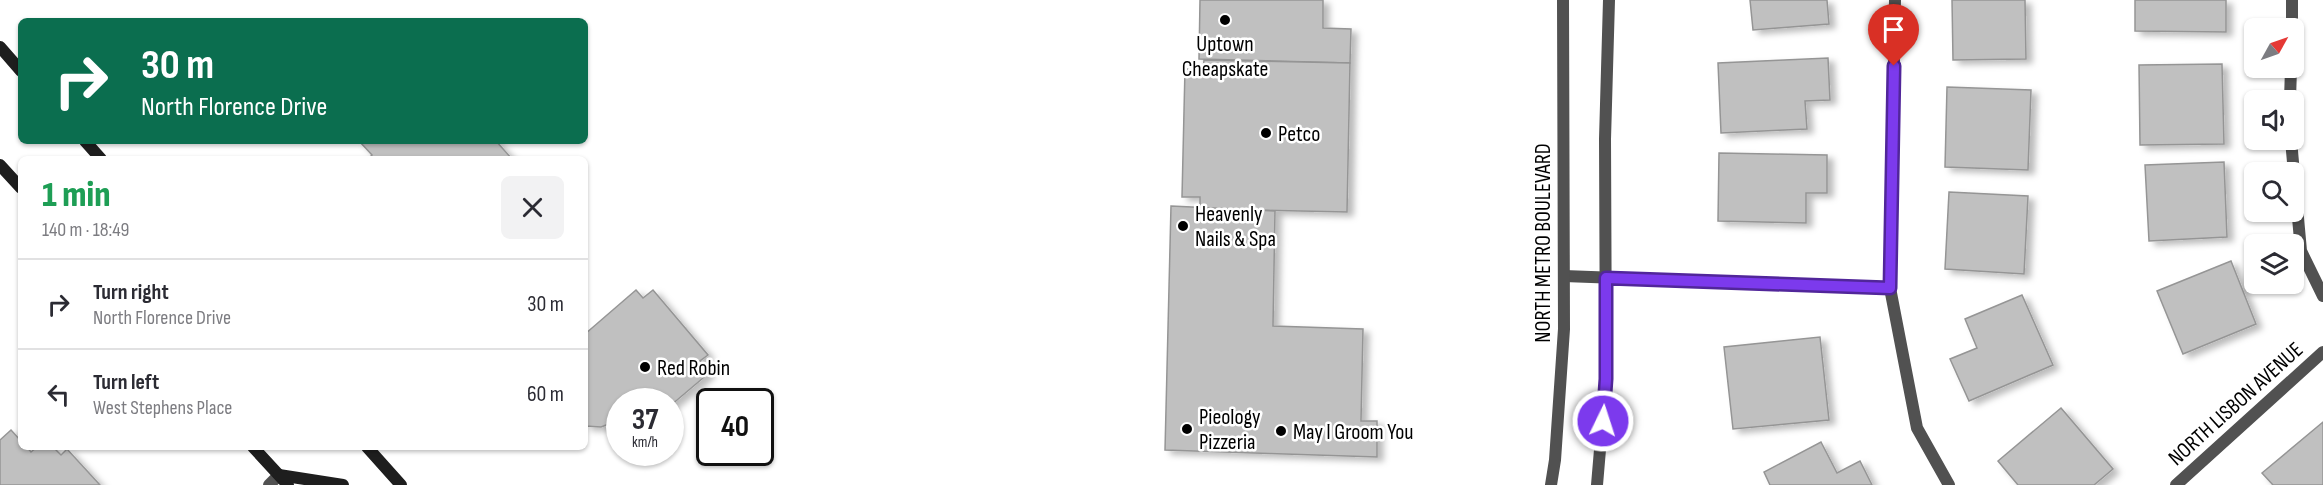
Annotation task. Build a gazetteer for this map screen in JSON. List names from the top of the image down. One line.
{"streets":{"street":["NORTH METRO BOULEVARD","NORTH LISBON AVENUE"]},"places":["Uptown Cheapskate","Petco","Heavenly Nails & Spa","Red Robin","Pieology Pizzeria","May I Groom You"],"north":"top right","page":{"turn":["30 m","North Florence Drive"],"heading":["1 min","140 m · 18:49"],"list":[{"name":"Turn right","note":"North Florence Drive","value":"30 m"},{"name":"Turn left","note":"West Stephens Place","value":"60 m"}],"speed":"37 km/h","limit":"40"}}
